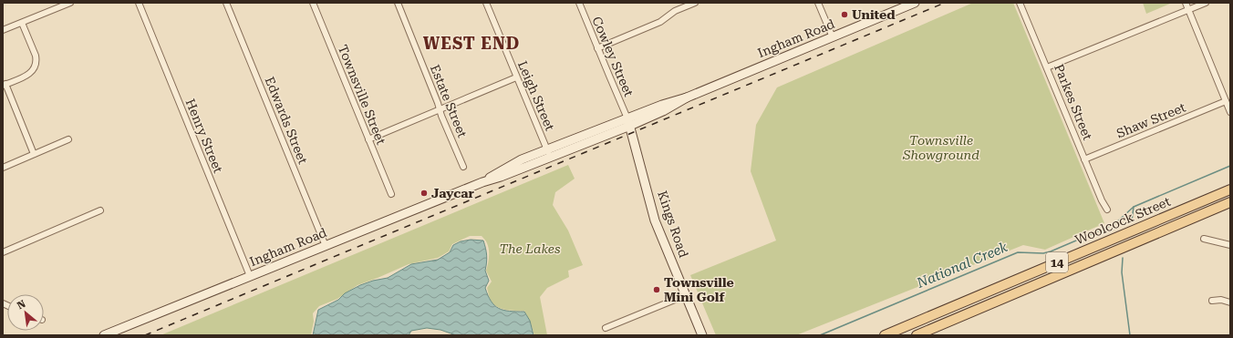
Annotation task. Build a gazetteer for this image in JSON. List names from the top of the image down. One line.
{"streets":{"main road":["Ingham Road","Woolcock Street","Kings Road","14"],"street":["Cowley Street","Townsville Street","Leigh Street","Estate Street","Parkes Street","Edwards Street","Shaw Street","Henry Street"]},"crossings":[["Ingham Road","Cowley Street"],["Ingham Road","Leigh Street"],["Ingham Road","Edwards Street"],["Ingham Road","Henry Street"],["Ingham Road","Kings Road"],["Cowley Street","Kings Road"],["Parkes Street","Shaw Street"]],"districts":["WEST END"],"water":["National Creek"],"parks":["Townsville Showground","The Lakes"],"places":["United","Jaycar","Townsville Mini Golf"],"north":"top left"}
